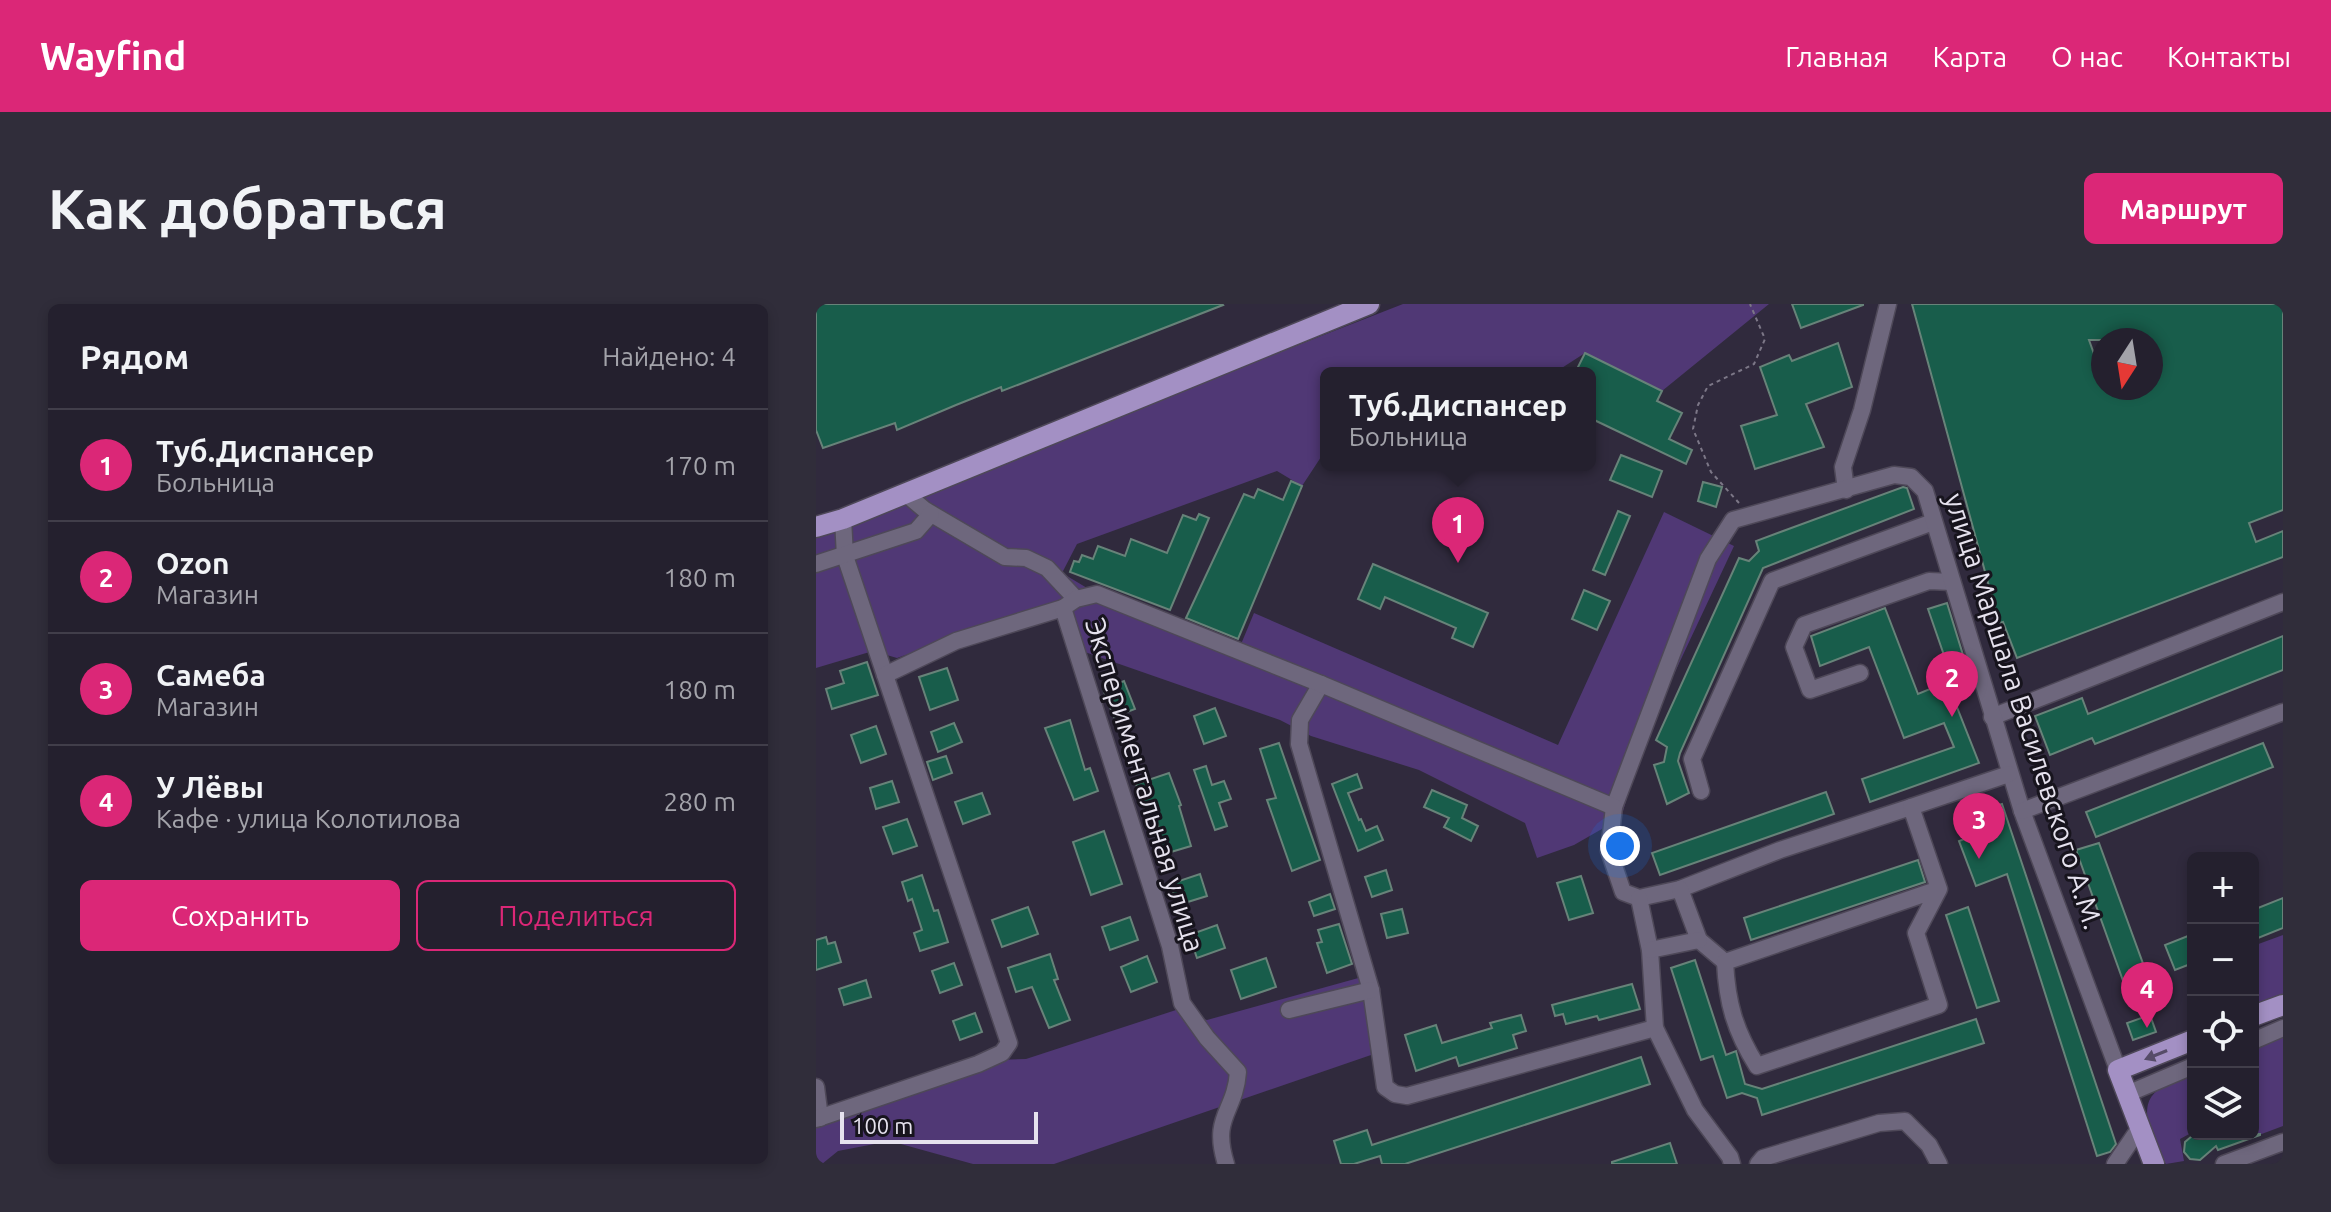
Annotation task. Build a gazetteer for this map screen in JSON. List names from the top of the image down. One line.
{"streets":{"main road":["улица Маршала Василевского А.М."],"street":["Экспериментальная улица"]},"scale_bar":"100 m","north":"bottom","page":{"header":"Wayfind","nav":["Главная","Карта","О нас","Контакты"],"buttons":["Маршрут",["Сохранить","Поделиться"]],"title":"Как добраться","heading":["Рядом","Найдено: 4"],"popup":["Туб.Диспансер","Больница"],"list":[{"mark":"1","name":"Туб.Диспансер","note":"Больница","value":"170 m"},{"mark":"2","name":"Ozon","note":"Магазин","value":"180 m"},{"mark":"3","name":"Самеба","note":"Магазин","value":"180 m"},{"mark":"4","name":"У Лёвы","note":"Кафе · улица Колотилова","value":"280 m"}],"pins":["1","2","3","4"],"map_buttons":["+","−"],"scale":"100 m"}}
